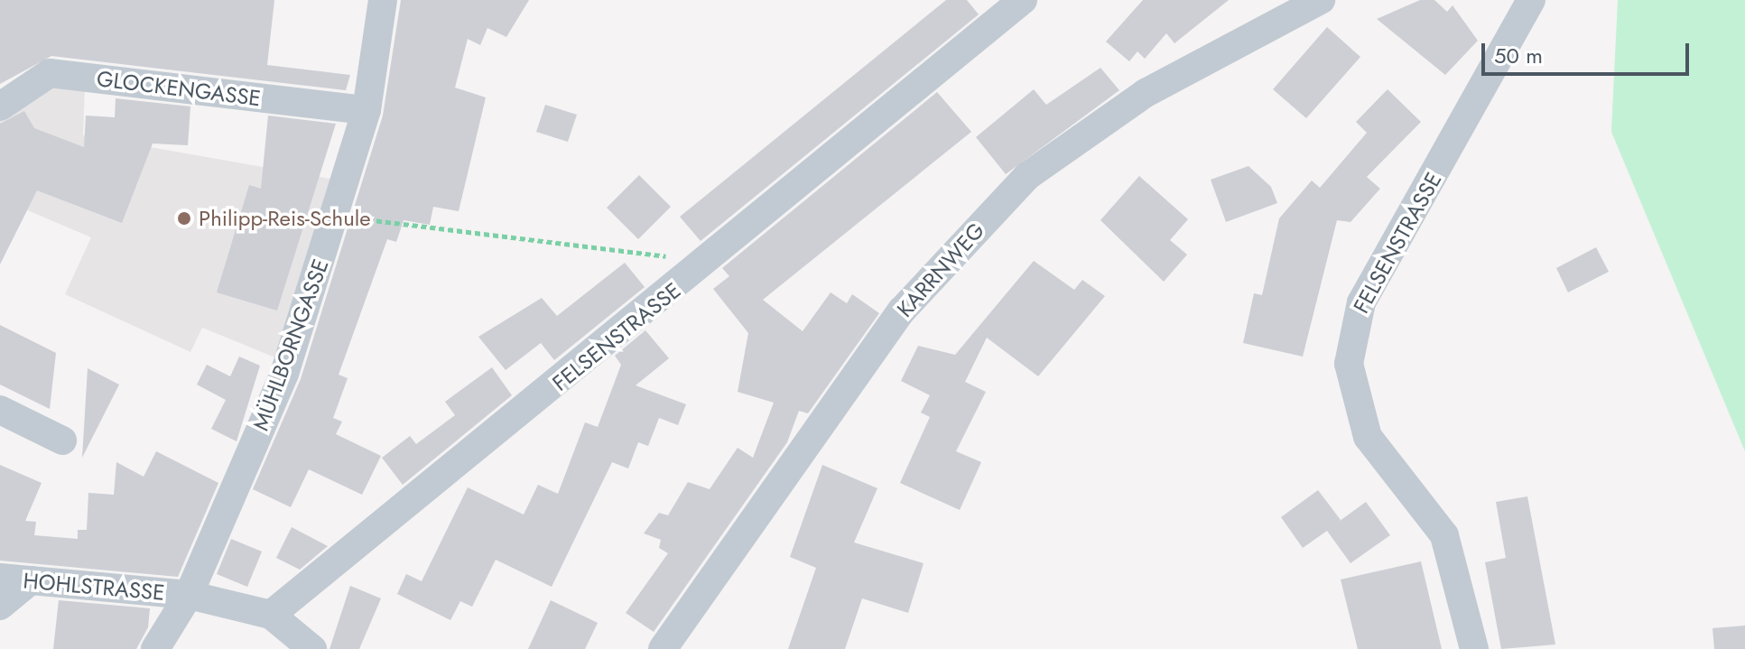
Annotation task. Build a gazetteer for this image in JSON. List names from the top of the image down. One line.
{"streets":{"street":["GLOCKENGASSE","FELSENSTRASSE","KARRNWEG","MÜHLBORNGASSE","HOHLSTRASSE"]},"crossings":[["GLOCKENGASSE","MÜHLBORNGASSE"],["MÜHLBORNGASSE","HOHLSTRASSE"]],"places":["Philipp-Reis-Schule"],"scale_bar":"50 m"}
